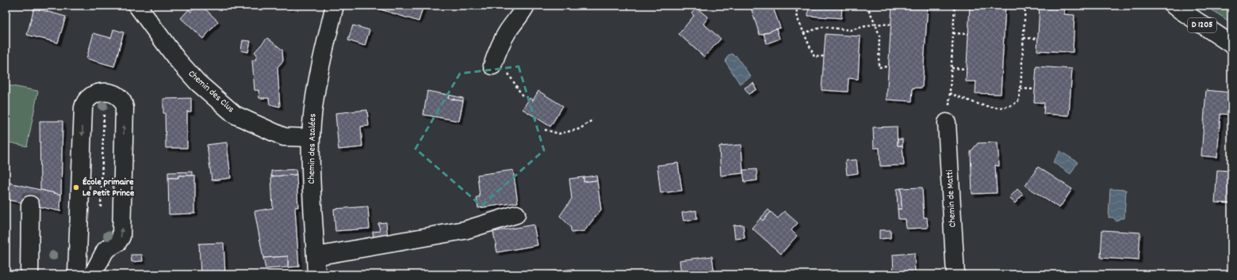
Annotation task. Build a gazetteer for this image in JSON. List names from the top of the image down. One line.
{"streets":{"street":["D 1205","Chemin des Clus","Chemin des Azalées","Chemin de Matti"]},"crossings":[["Chemin des Clus","Chemin des Azalées"]],"places":["École primaire Le Petit Prince"]}
